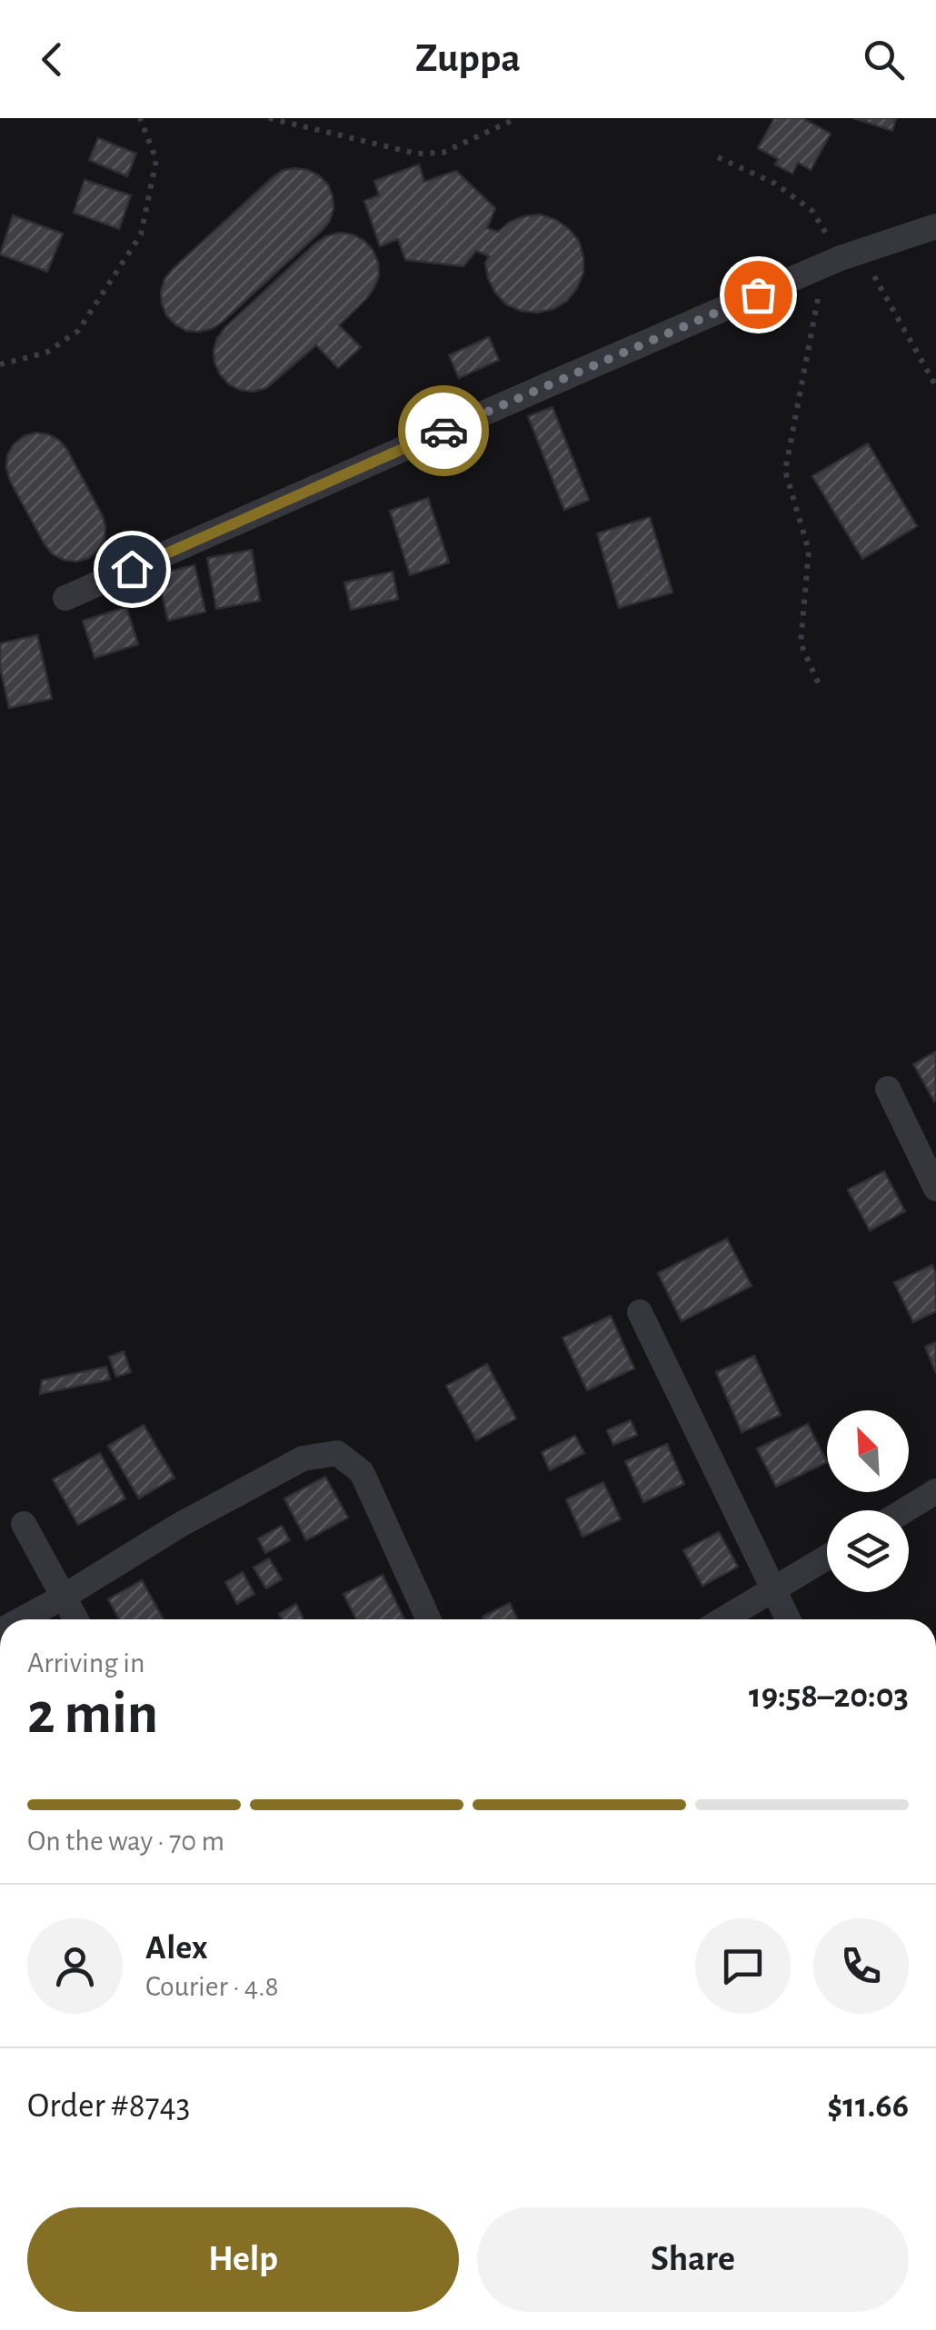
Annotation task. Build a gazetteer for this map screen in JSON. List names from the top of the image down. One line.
{"north":"top left","page":{"header":"Zuppa","heading":["2 min","Arriving in","19:58–20:03"],"panel":["Alex","Courier · 4.8","Order #8743","$11.66"],"bar":"On the way · 70 m","buttons":["Help","Share"]}}
